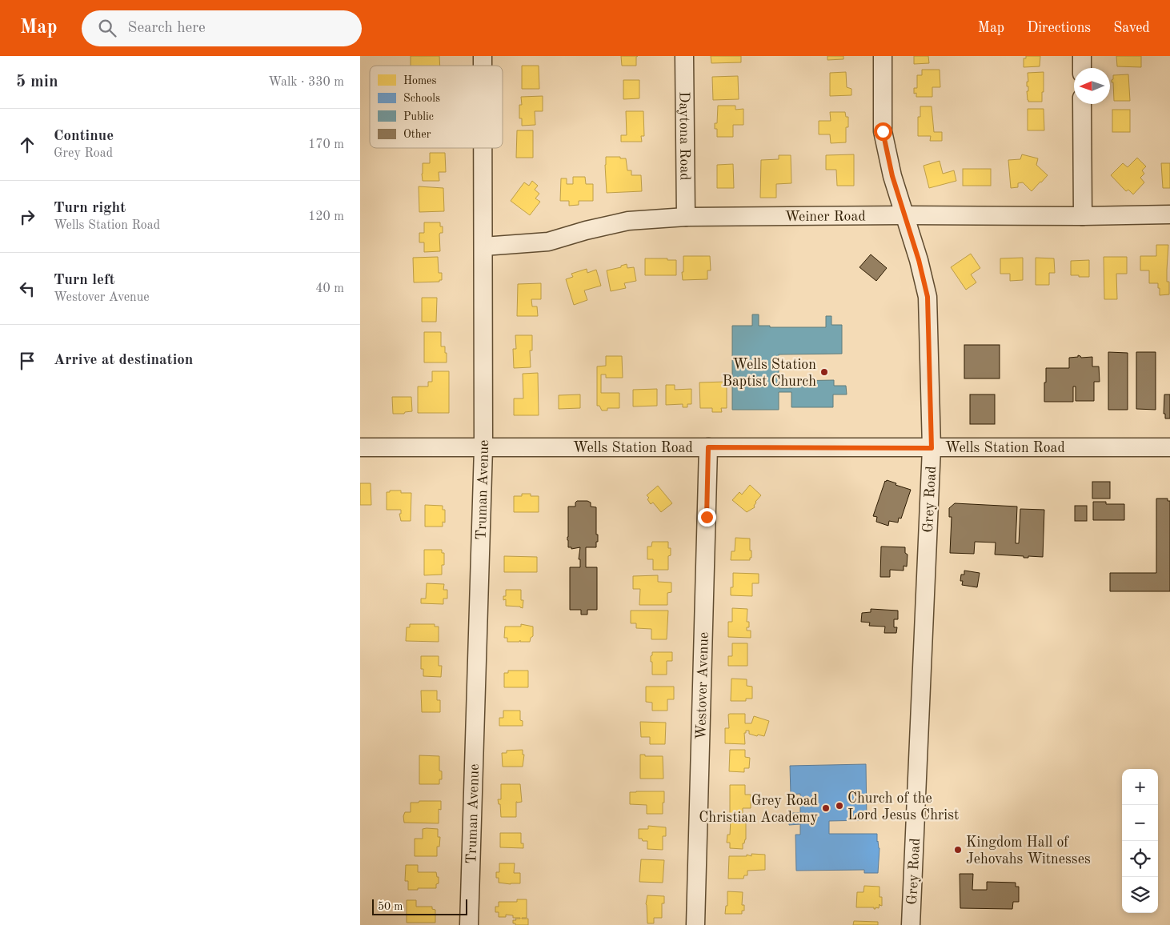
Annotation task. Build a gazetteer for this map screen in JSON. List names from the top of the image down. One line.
{"streets":{"street":["Daytona Road","Weiner Road","Wells Station Road","Truman Avenue","Grey Road","Westover Avenue"]},"crossings":[["Daytona Road","Weiner Road"],["Weiner Road","Truman Avenue"],["Weiner Road","Grey Road"],["Wells Station Road","Truman Avenue"],["Wells Station Road","Grey Road"],["Wells Station Road","Westover Avenue"]],"places":["Wells Station Baptist Church","Church of the Lord Jesus Christ","Grey Road Christian Academy","Kingdom Hall of Jehovahs Witnesses"],"legend":["Homes","Schools","Public","Other"],"scale_bar":"50 m","north":"left","page":{"header":"Map","search":"Search here","nav":["Map","Directions","Saved"],"heading":["5 min","Walk · 330 m"],"list":[["Continue","Grey Road","170 m"],["Turn right","Wells Station Road","120 m"],["Turn left","Westover Avenue","40 m"],"Arrive at destination"],"map_buttons":["+","−"],"scale":"50 m"}}
